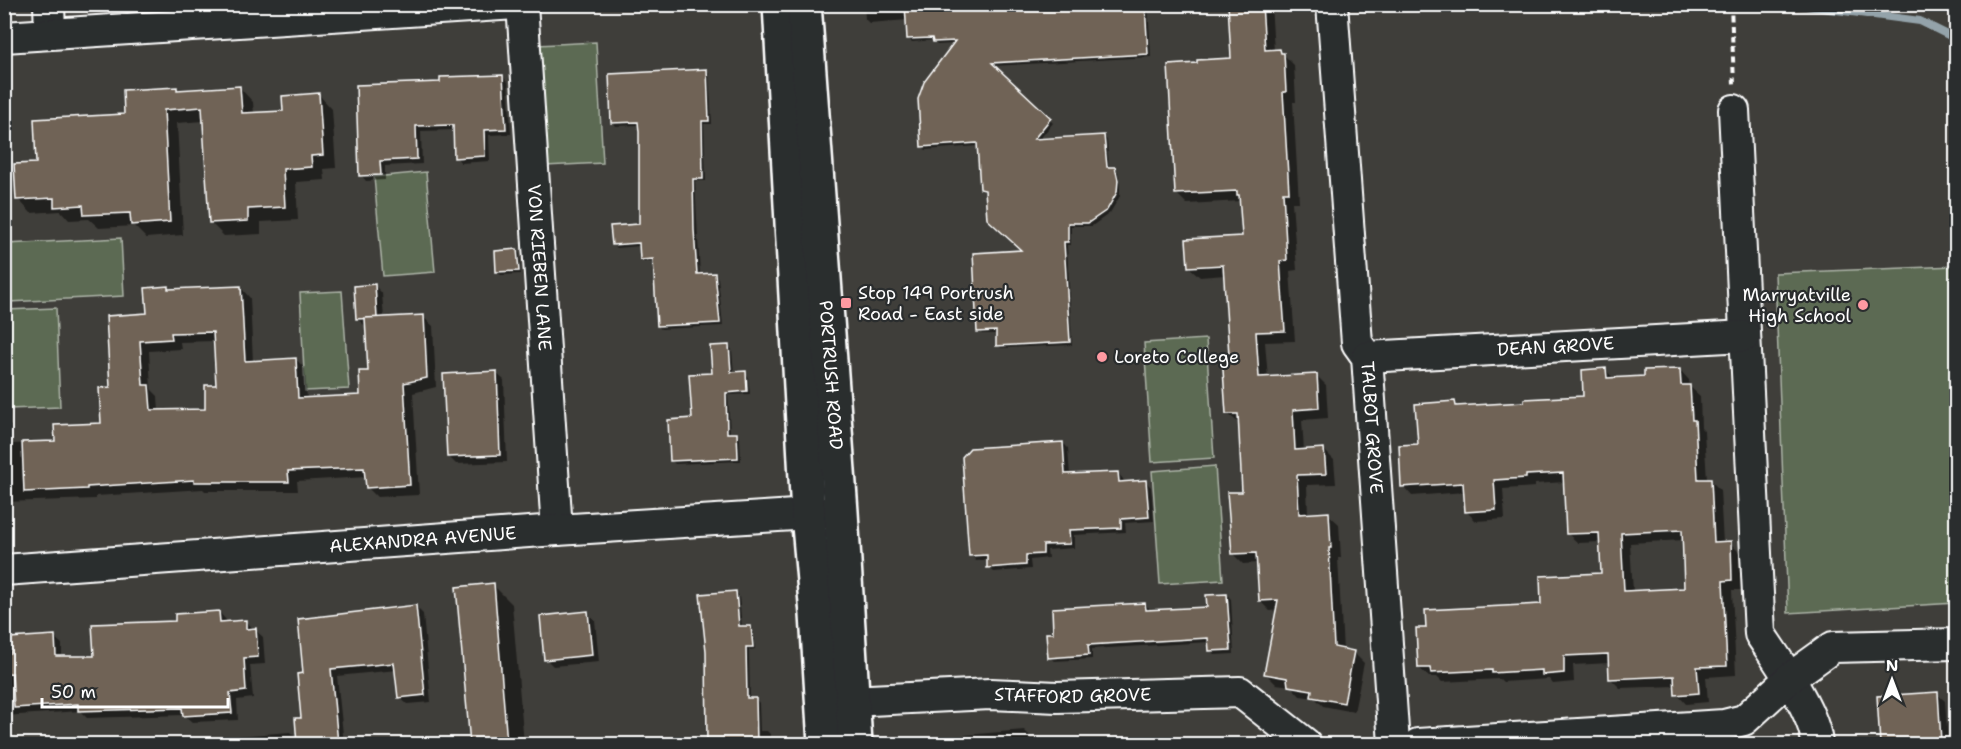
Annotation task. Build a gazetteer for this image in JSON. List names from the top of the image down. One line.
{"streets":{"highway":["PORTRUSH ROAD"],"street":["VON RIEBEN LANE","DEAN GROVE","TALBOT GROVE","ALEXANDRA AVENUE","STAFFORD GROVE"]},"crossings":[["VON RIEBEN LANE","ALEXANDRA AVENUE"],["DEAN GROVE","TALBOT GROVE"],["PORTRUSH ROAD","ALEXANDRA AVENUE"],["PORTRUSH ROAD","STAFFORD GROVE"]],"places":{"transit":["Stop 149 Portrush Road - East side"],"other":["Marryatville High School","Loreto College"]},"scale_bar":"50 m","north":"top"}
